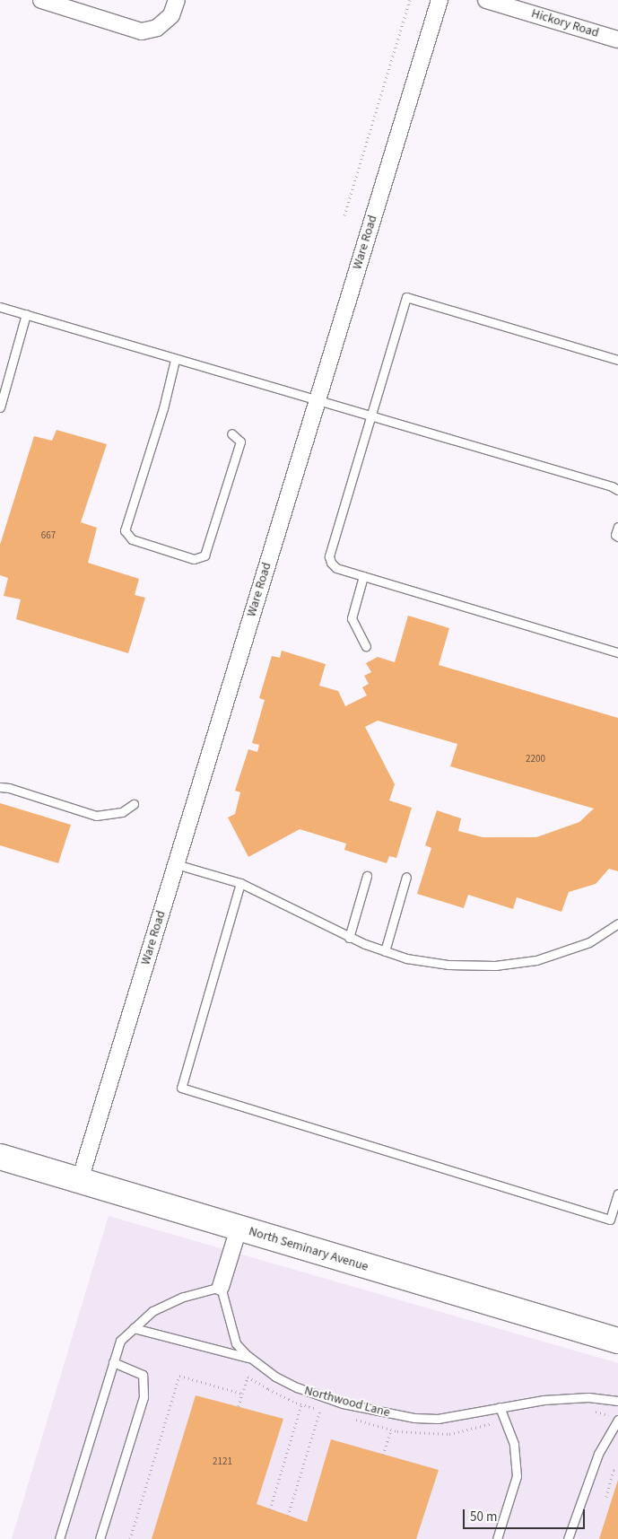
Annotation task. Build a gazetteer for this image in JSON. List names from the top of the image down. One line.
{"streets":{"main road":["North Seminary Avenue"],"street":["Hickory Road","Ware Road"],"lane":["Northwood Lane"]},"crossings":[["Ware Road","North Seminary Avenue"]],"house_numbers":["667","2200","2121"],"scale_bar":"50 m"}
